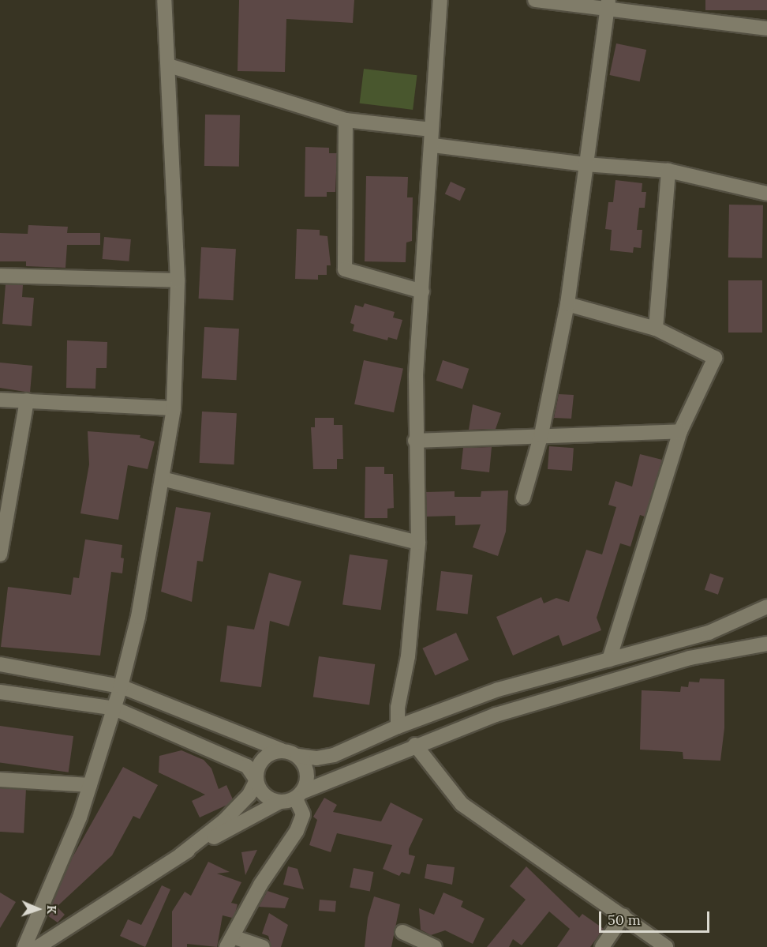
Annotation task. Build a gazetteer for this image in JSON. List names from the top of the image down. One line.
{"scale_bar":"50 m","north":"right"}
